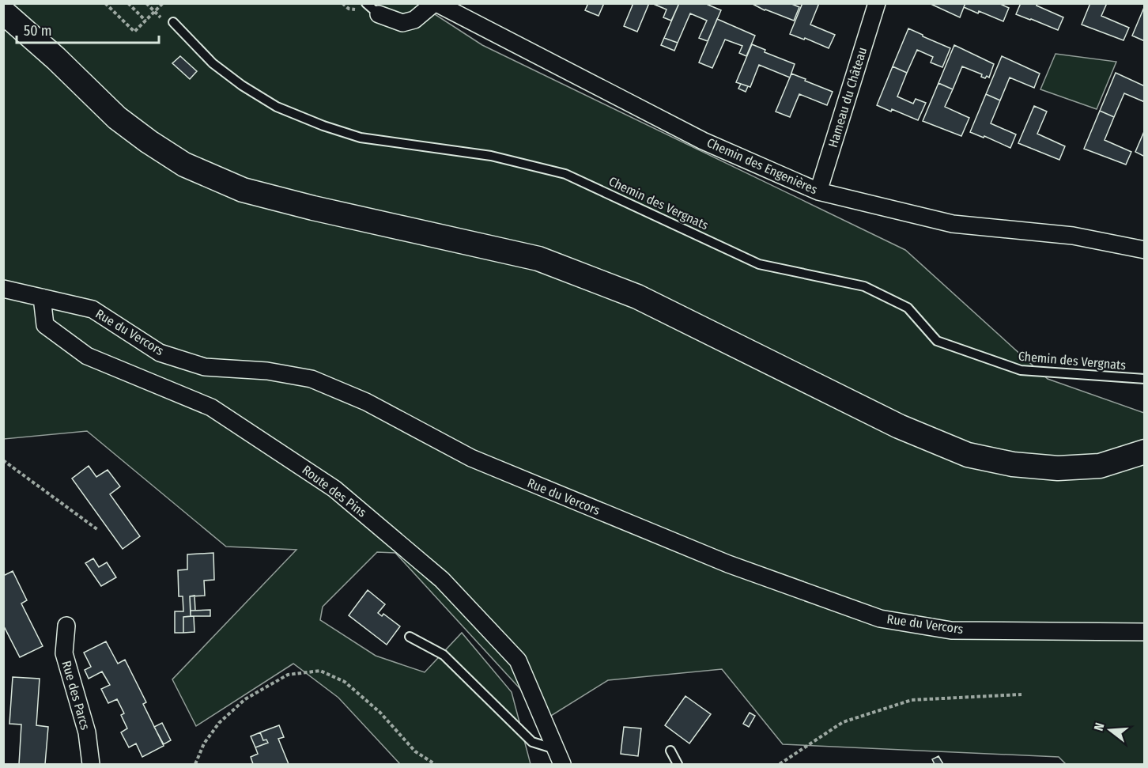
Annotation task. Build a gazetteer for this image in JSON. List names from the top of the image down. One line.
{"streets":{"street":["Hameau du Château","Chemin des Engenières","Rue du Vercors","Route des Pins","Rue des Parcs"],"lane":["Chemin des Vergnats"]},"crossings":[["Hameau du Château","Chemin des Engenières"],["Rue du Vercors","Route des Pins"]],"scale_bar":"50 m","north":"left"}
